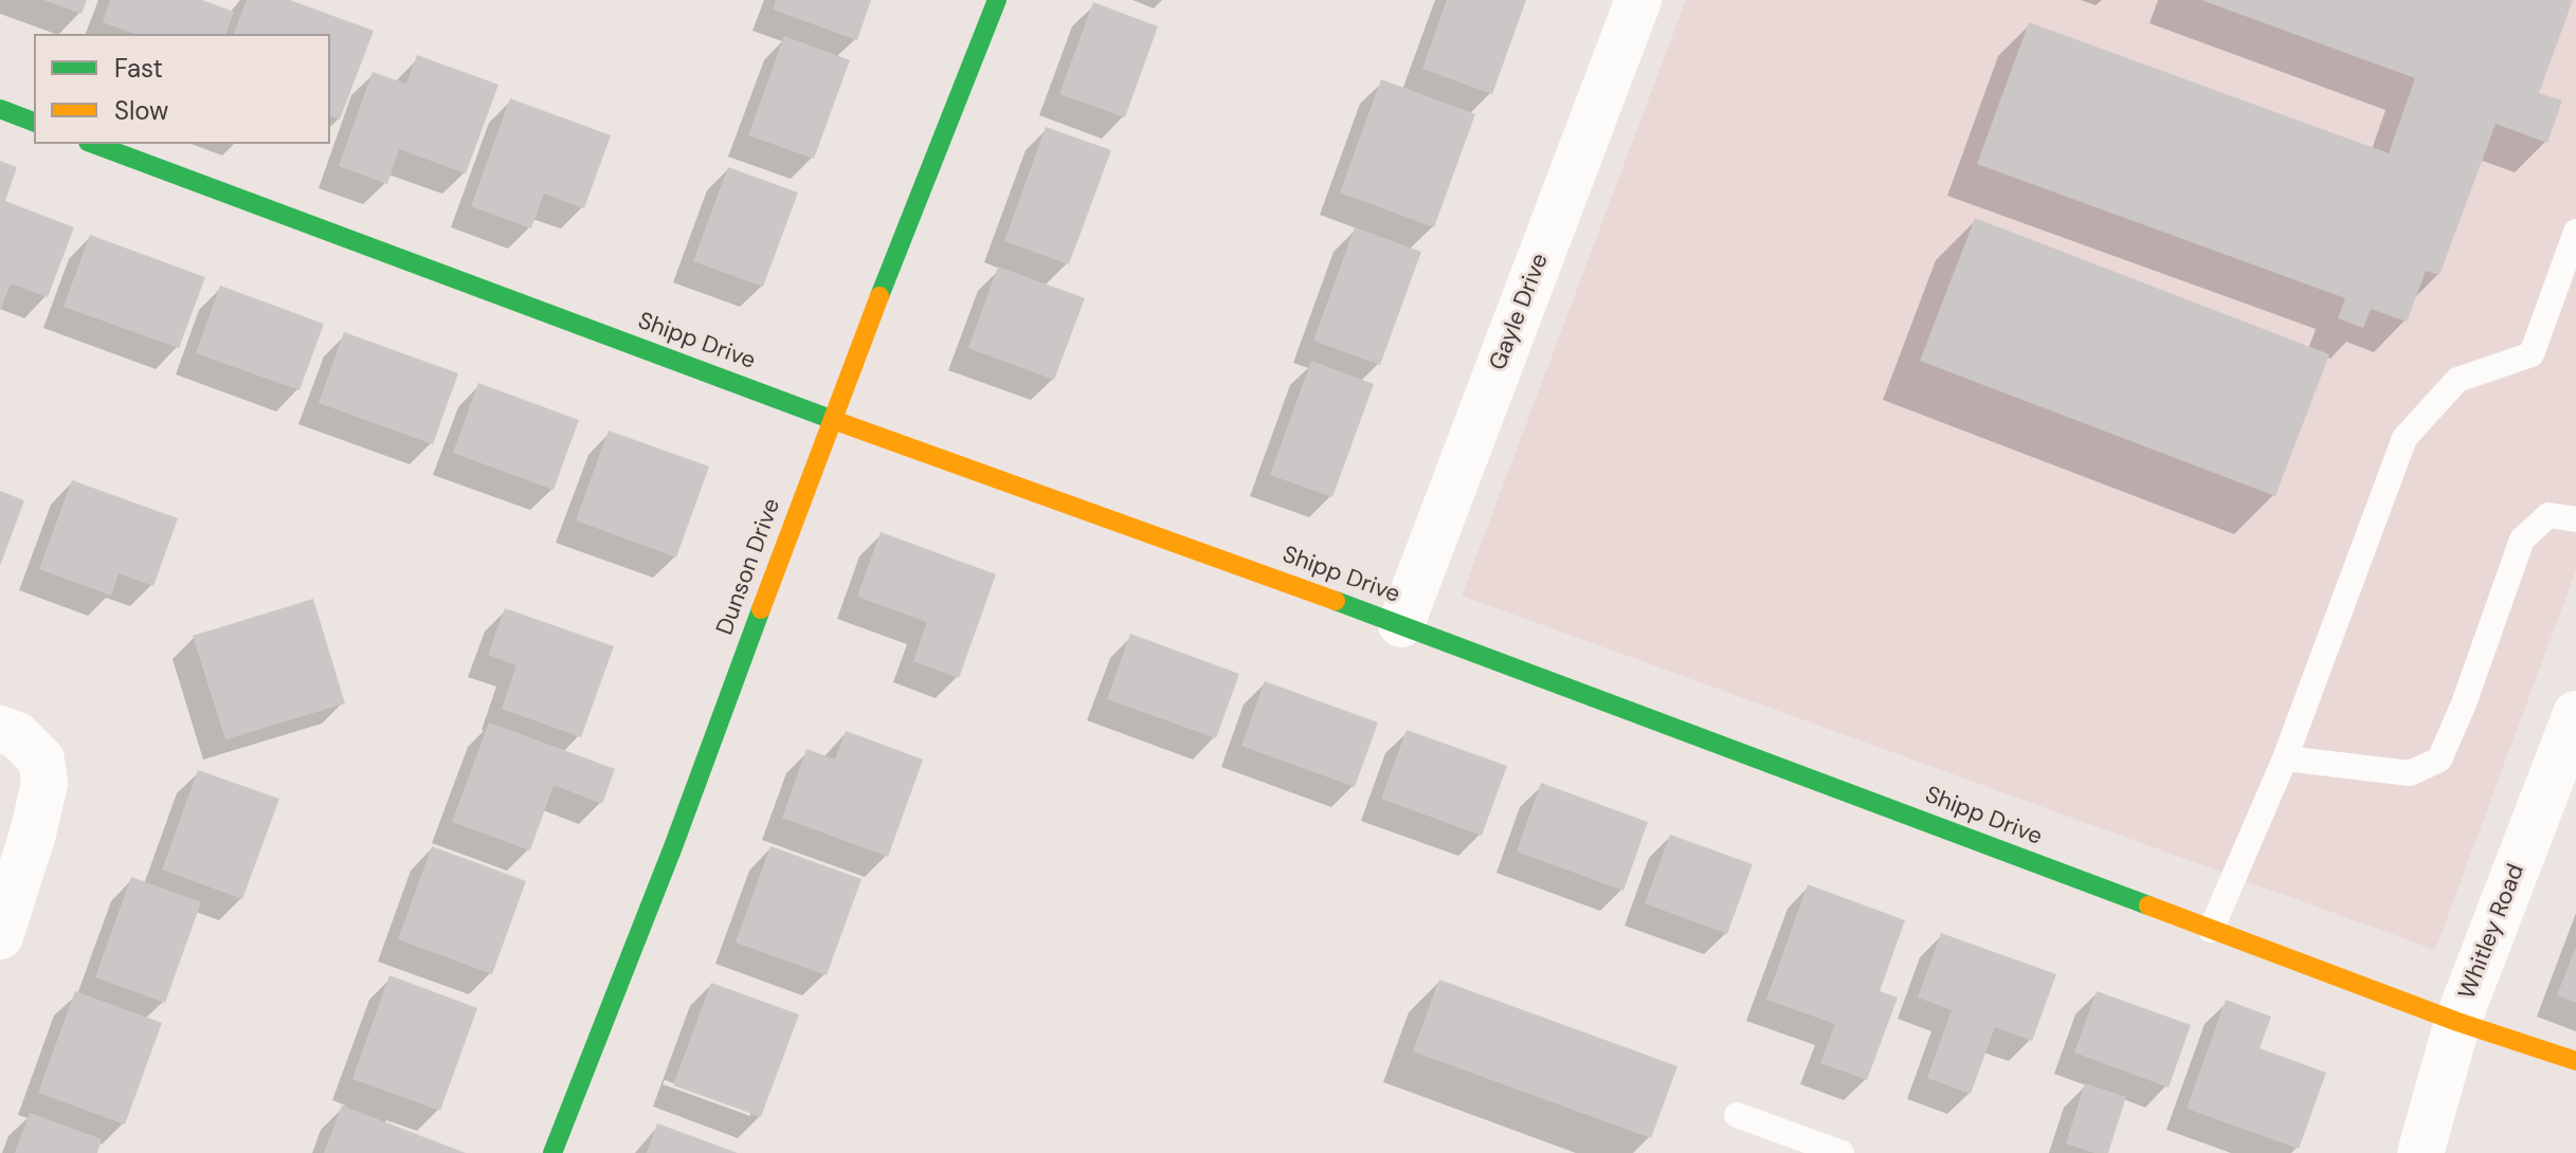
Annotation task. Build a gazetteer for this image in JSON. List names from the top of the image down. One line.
{"streets":{"street":["Gayle Drive","Shipp Drive","Dunson Drive","Whitley Road"]},"crossings":[["Gayle Drive","Shipp Drive"],["Shipp Drive","Dunson Drive"],["Shipp Drive","Whitley Road"]],"legend":["Fast","Slow"]}
